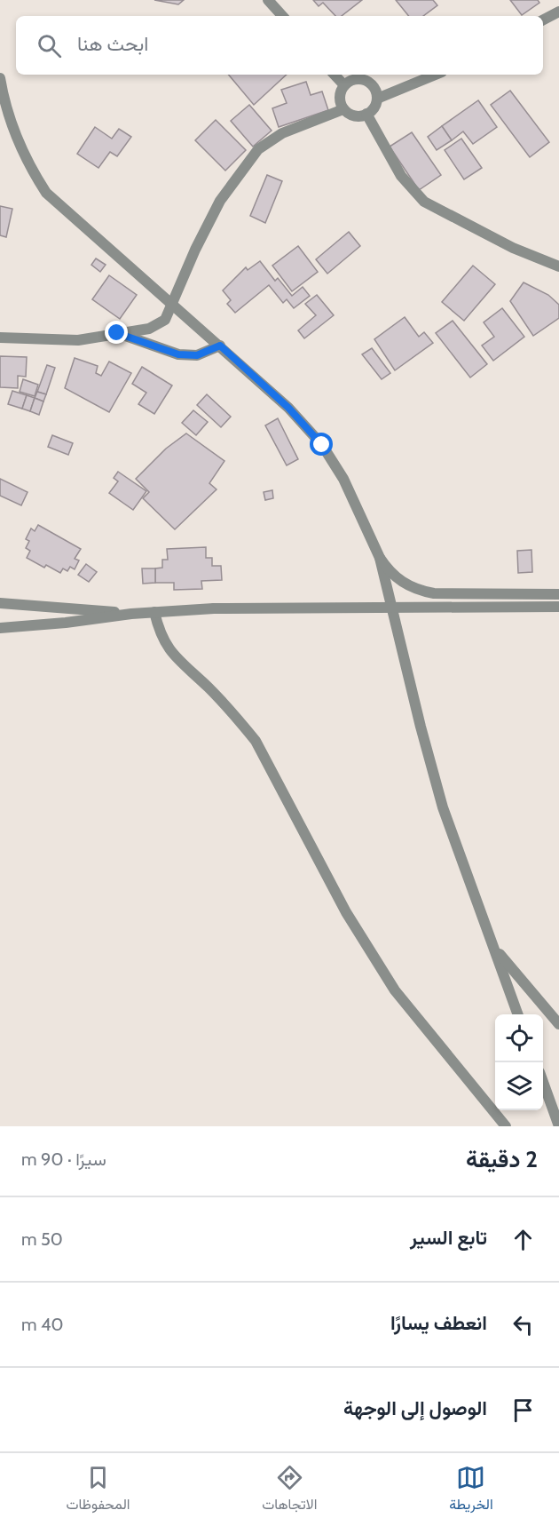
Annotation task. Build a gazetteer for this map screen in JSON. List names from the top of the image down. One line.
{"page":{"search":"ابحث هنا","heading":["2 دقيقة","سيرًا · 90 m"],"list":[["تابع السير","50 m"],["انعطف يسارًا","40 m"],"الوصول إلى الوجهة"],"nav":["الخريطة","الاتجاهات","المحفوظات"]}}
